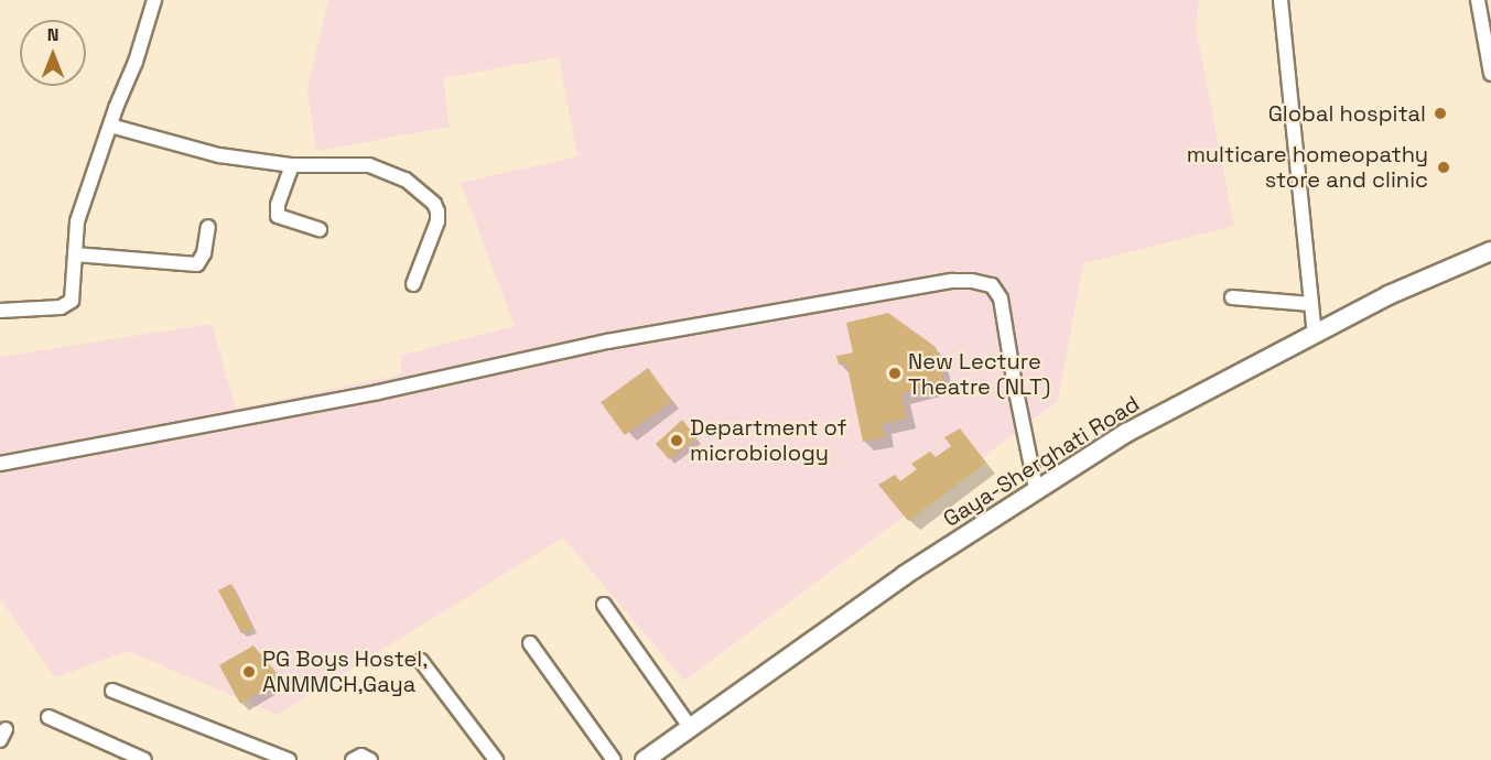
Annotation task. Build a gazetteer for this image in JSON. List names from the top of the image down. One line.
{"streets":{"main road":["Gaya-Sherghati Road"]},"places":["Global hospital","multicare homeopathy store and clinic","New Lecture Theatre (NLT)","Department of microbiology","PG Boys Hostel, ANMMCH,Gaya"],"north":"top"}
